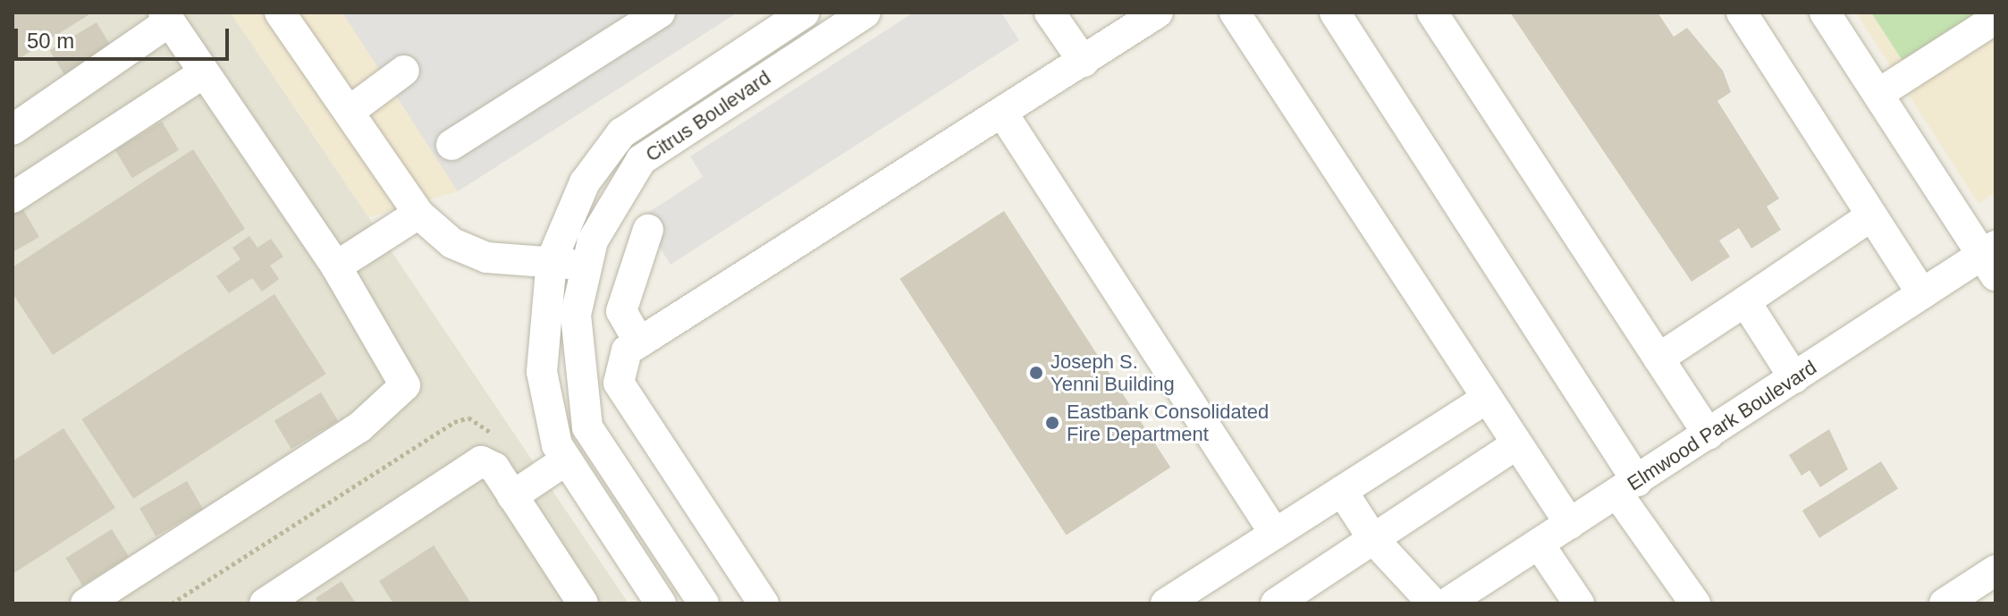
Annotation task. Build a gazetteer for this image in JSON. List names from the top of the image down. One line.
{"streets":{"street":["Citrus Boulevard","Elmwood Park Boulevard"]},"places":["Joseph S. Yenni Building","Eastbank Consolidated Fire Department"],"scale_bar":"50 m"}
